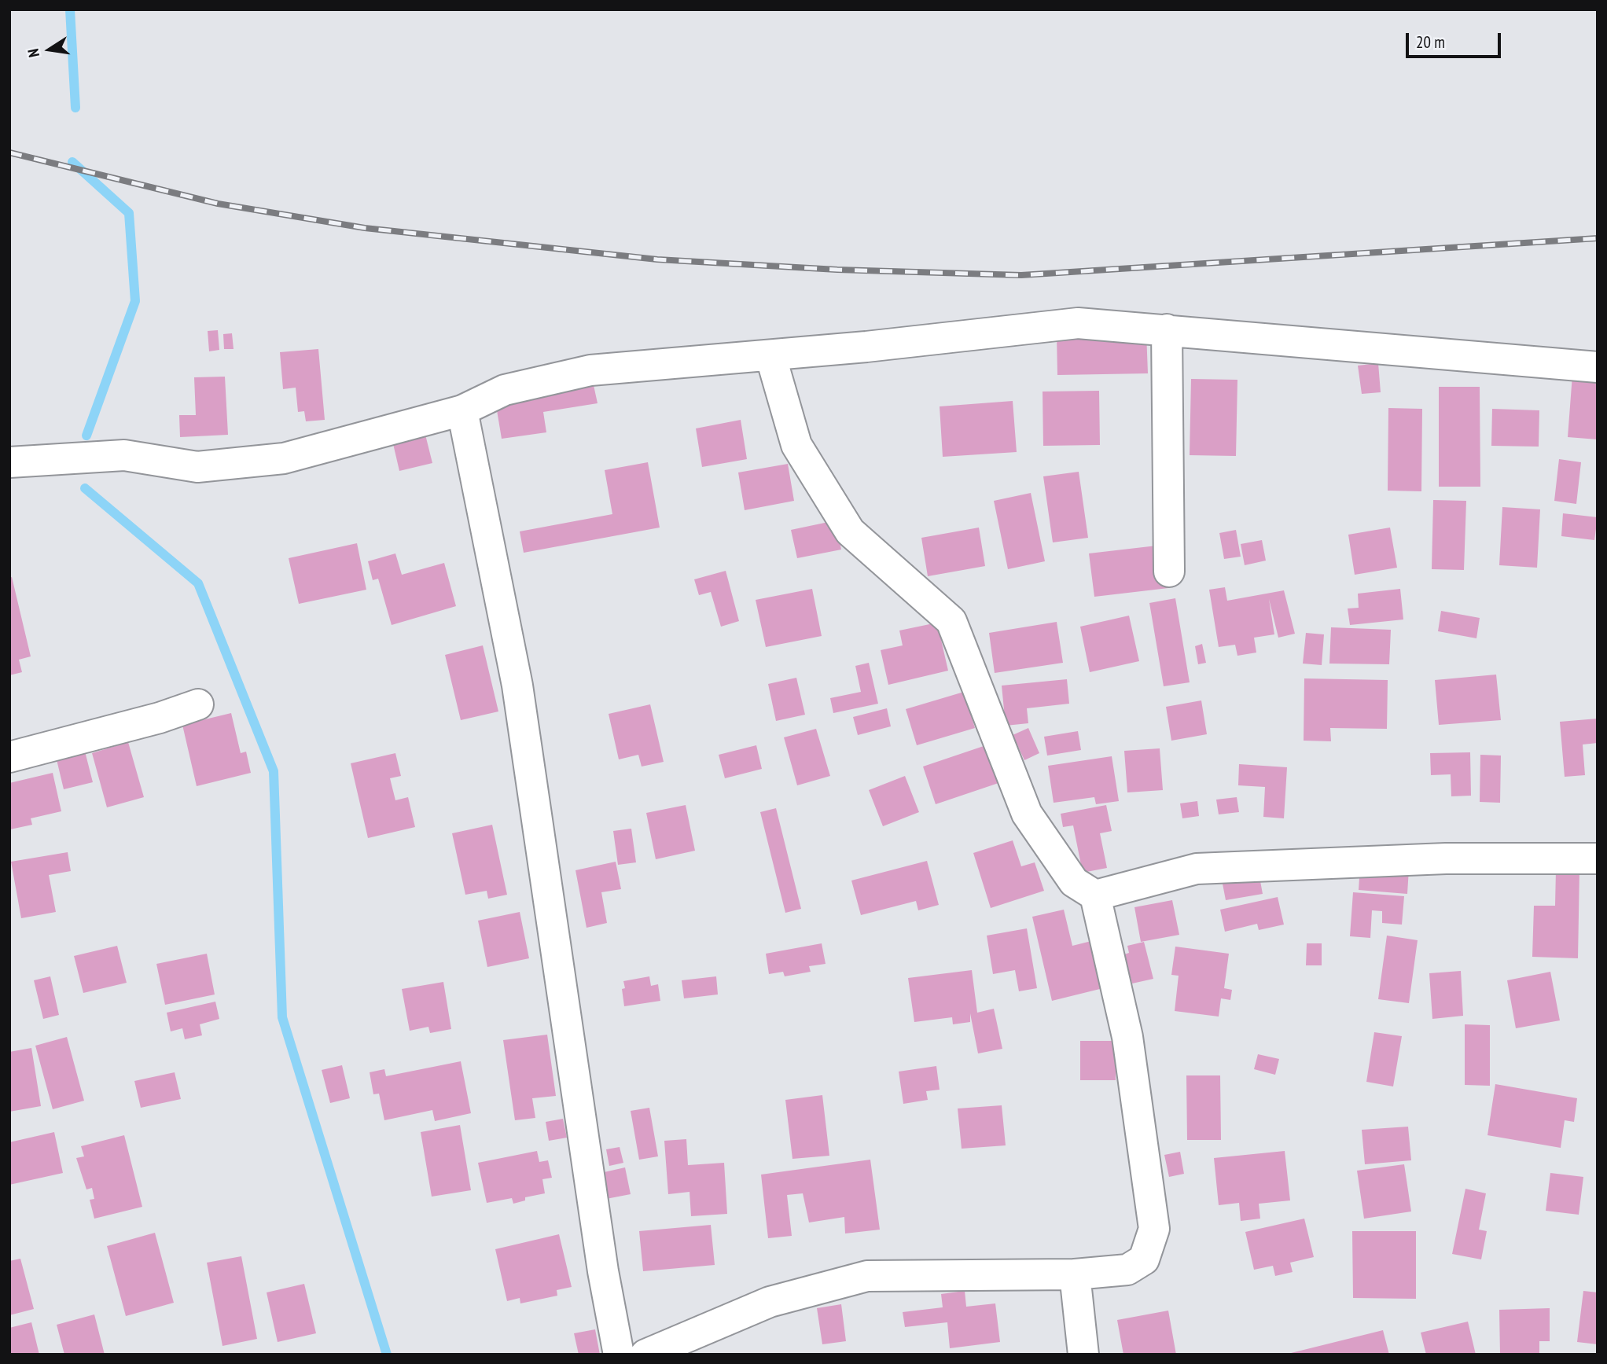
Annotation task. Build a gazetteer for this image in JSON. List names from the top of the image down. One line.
{"scale_bar":"20 m","north":"left"}
